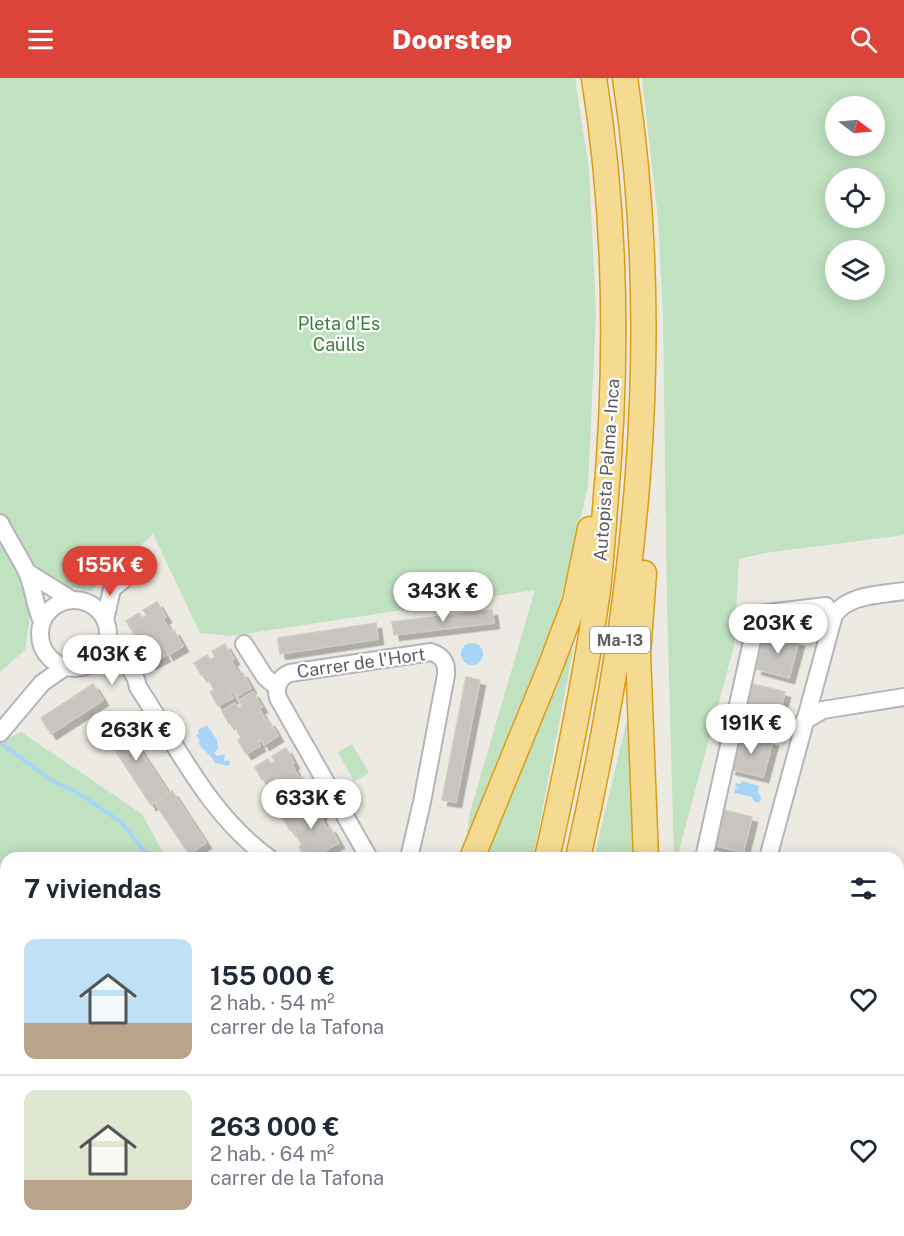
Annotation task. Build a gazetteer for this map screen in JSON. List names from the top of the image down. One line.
{"streets":{"highway":["Autopista Palma - Inca","Ma-13"],"street":["Carrer de l'Hort"]},"parks":["Pleta d'Es Caülls"],"north":"right","page":{"header":"Doorstep","price":["155K €","343K €","203K €","403K €","191K €","263K €","633K €"],"heading":"7 viviendas","list":[{"name":"155 000 €","note":"2 hab. · 54 m² · carrer de la Tafona"},{"name":"263 000 €","note":"2 hab. · 64 m² · carrer de la Tafona"}]}}
